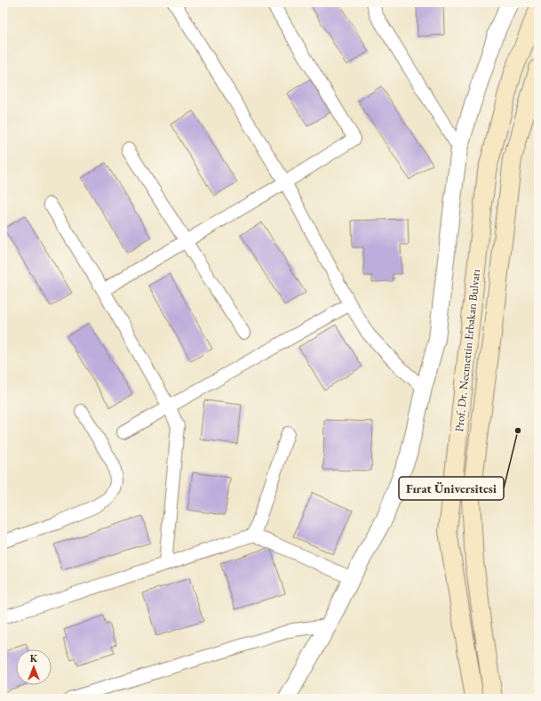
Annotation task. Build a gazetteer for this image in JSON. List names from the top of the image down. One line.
{"streets":{"main road":["Prof. Dr. Necmettin Erbakan Bulvarı"]},"places":["Fırat Üniversitesi"],"north":"top"}
